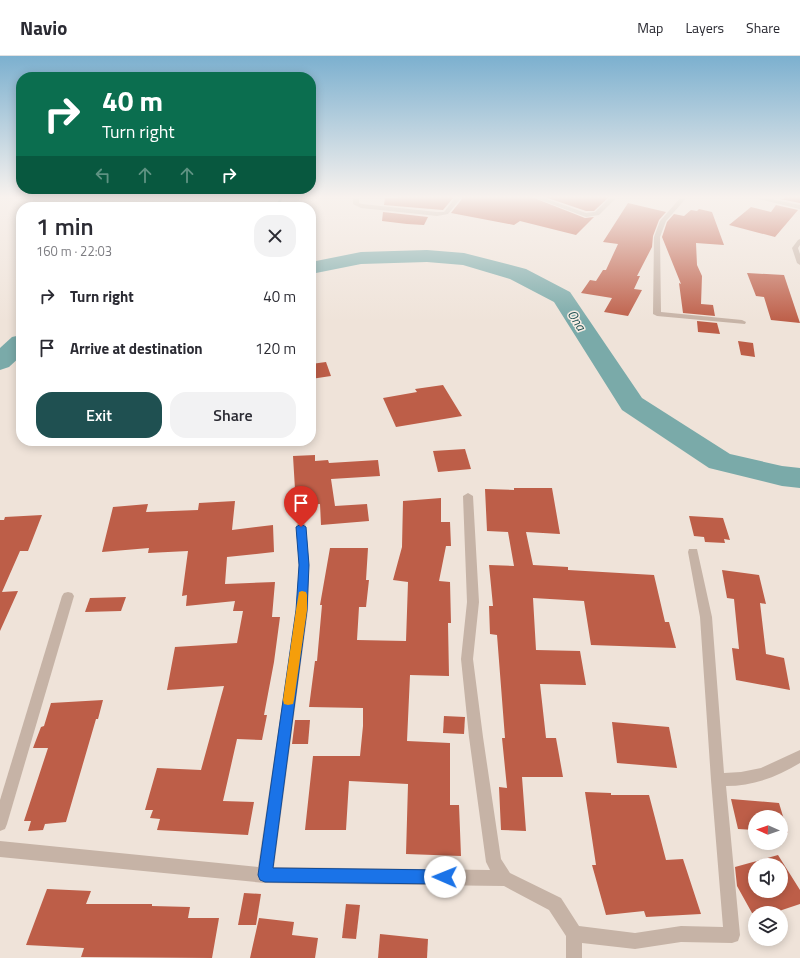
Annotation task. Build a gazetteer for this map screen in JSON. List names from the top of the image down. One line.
{"water":["Ona"],"north":"left","page":{"header":"Navio","nav":["Map","Layers","Share"],"turn":["40 m","Turn right"],"heading":["1 min","160 m · 22:03"],"list":[{"name":"Turn right","value":"40 m"},{"name":"Arrive at destination","value":"120 m"}],"buttons":["Exit","Share"]}}
